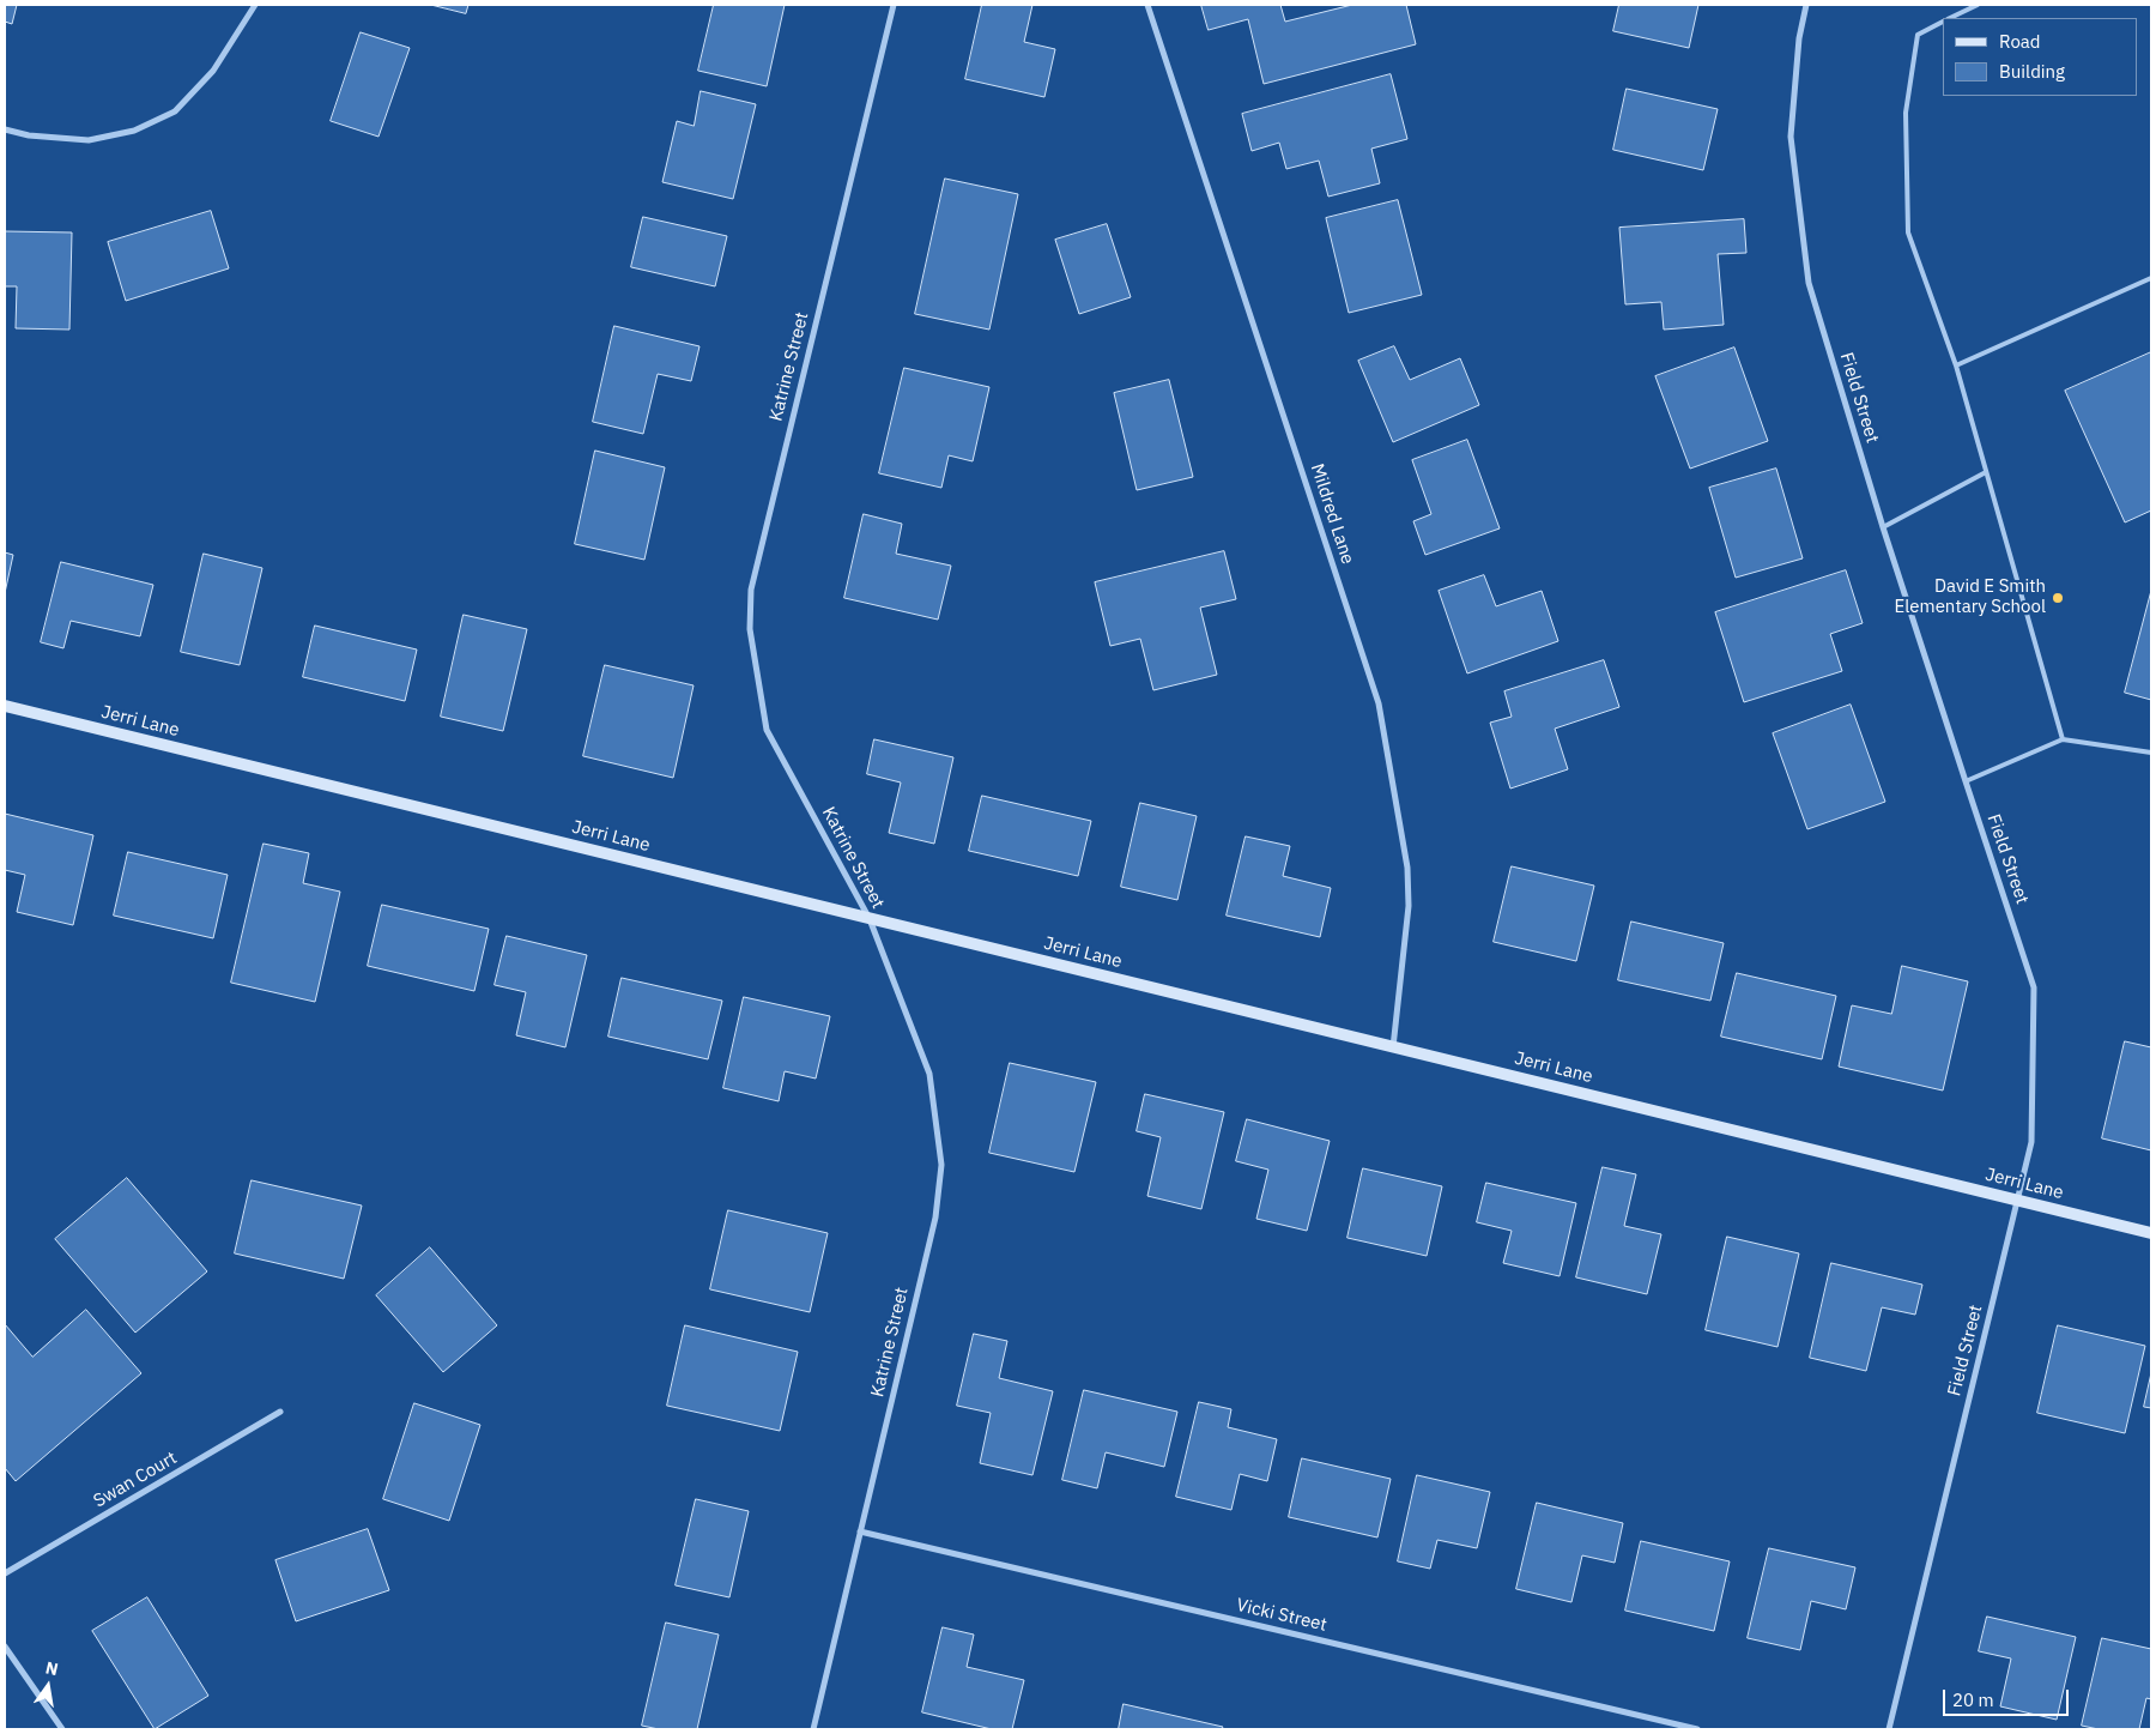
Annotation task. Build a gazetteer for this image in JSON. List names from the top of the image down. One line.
{"streets":{"street":["Katrine Street","Field Street","Mildred Lane","Jerri Lane","Swan Court","Vicki Street"]},"crossings":[["Katrine Street","Jerri Lane"],["Katrine Street","Vicki Street"],["Field Street","Jerri Lane"],["Mildred Lane","Jerri Lane"]],"places":["David E Smith Elementary School"],"legend":["Road","Building"],"scale_bar":"20 m","north":"top"}
